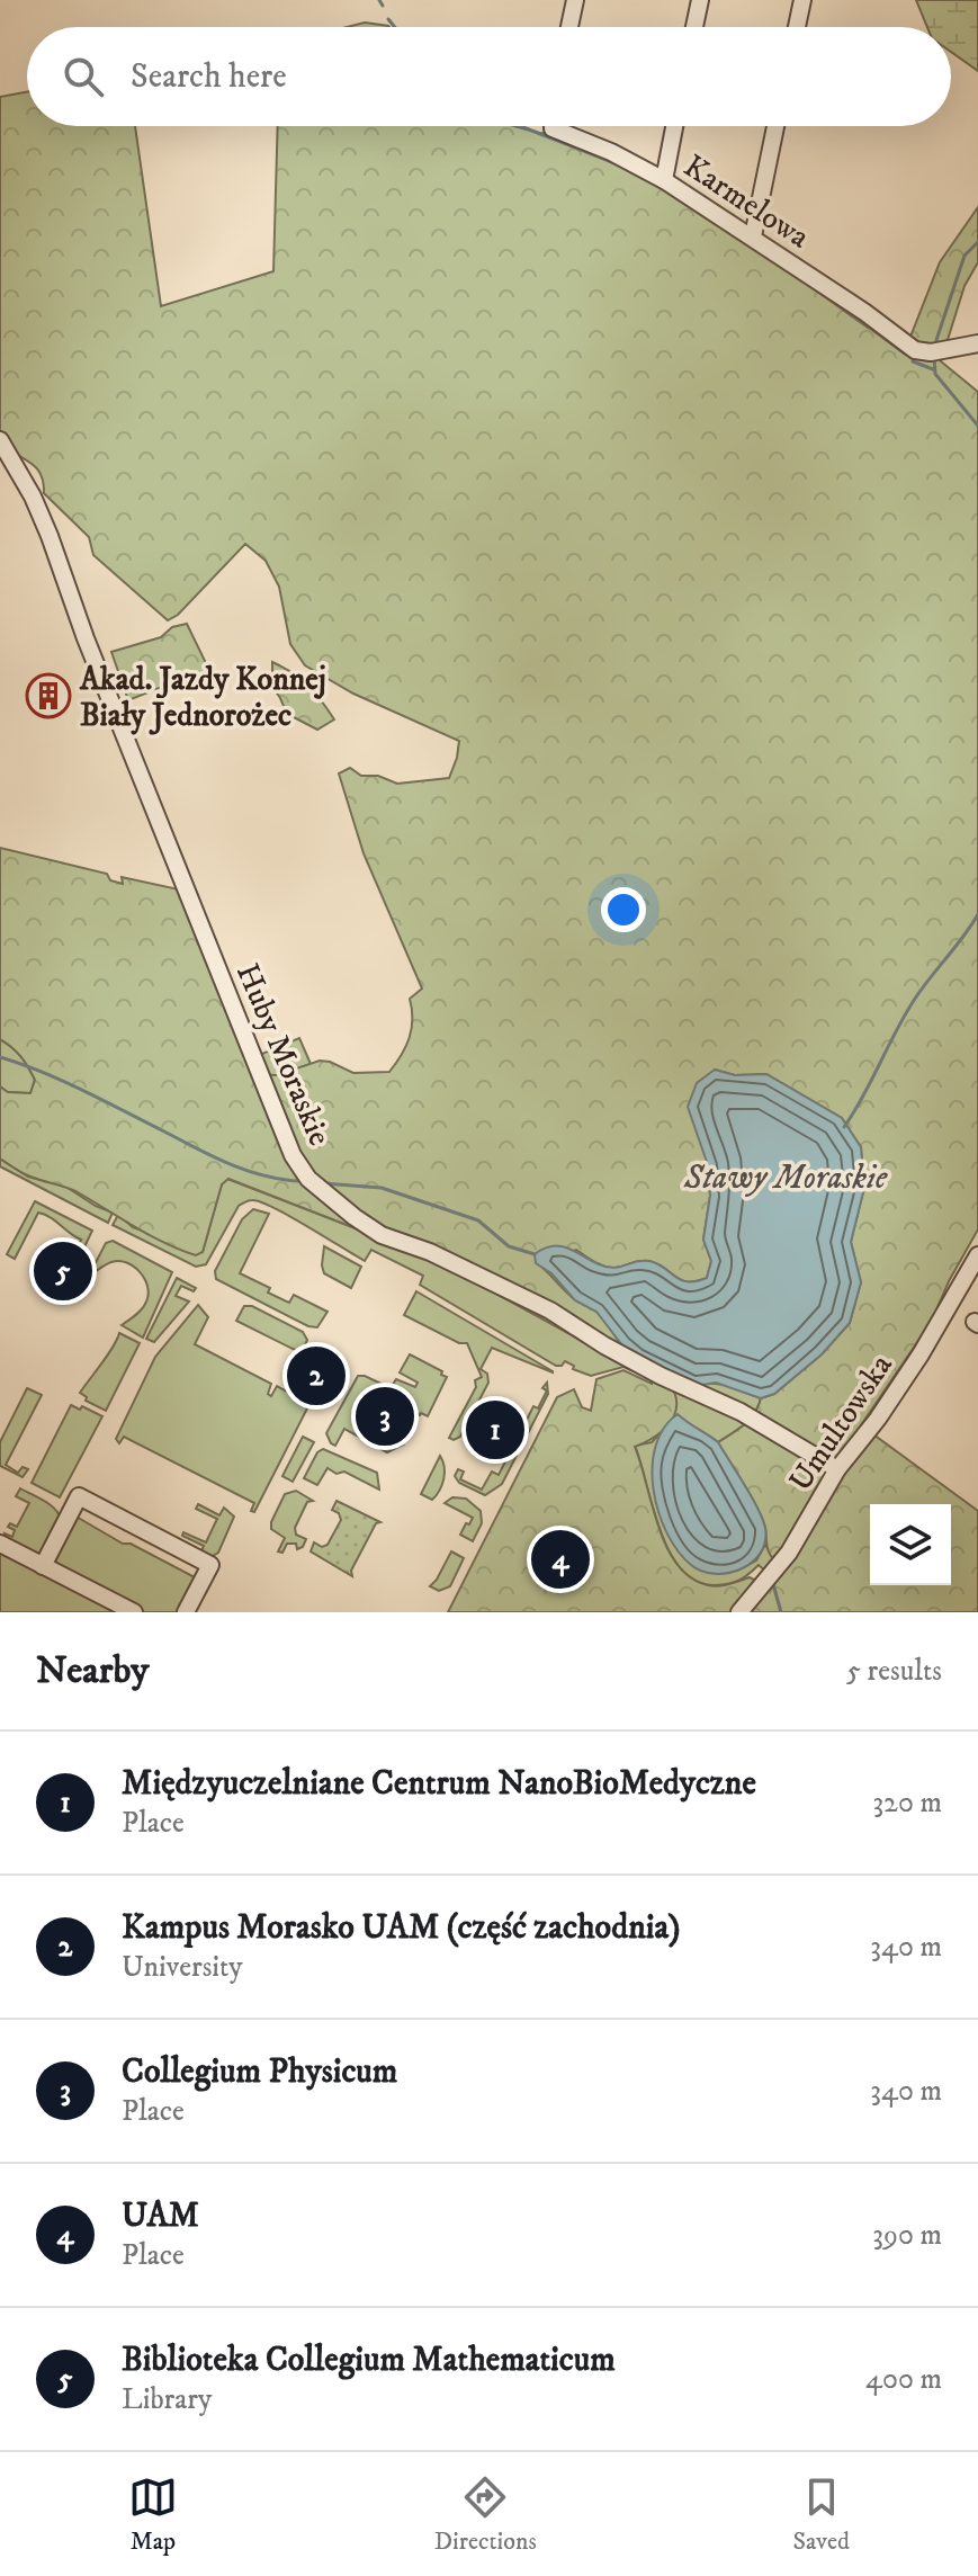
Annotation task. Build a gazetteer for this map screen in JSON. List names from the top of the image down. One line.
{"streets":{"street":["Karmelowa","Huby Moraskie","Umultowska"]},"crossings":[["Huby Moraskie","Umultowska"]],"water":["Stawy Moraskie"],"places":{"building":["Akad. Jazdy Konnej Biały Jednorożec"]},"page":{"search":"Search here","pins":["5","2","3","1","4"],"heading":["Nearby","5 results"],"list":[{"mark":"1","name":"Międzyuczelniane Centrum NanoBioMedyczne","note":"Place","value":"320 m"},{"mark":"2","name":"Kampus Morasko UAM (część zachodnia)","note":"University","value":"340 m"},{"mark":"3","name":"Collegium Physicum","note":"Place","value":"340 m"},{"mark":"4","name":"UAM","note":"Place","value":"390 m"},{"mark":"5","name":"Biblioteka Collegium Mathematicum","note":"Library","value":"400 m"}],"nav":["Map","Directions","Saved"]}}
